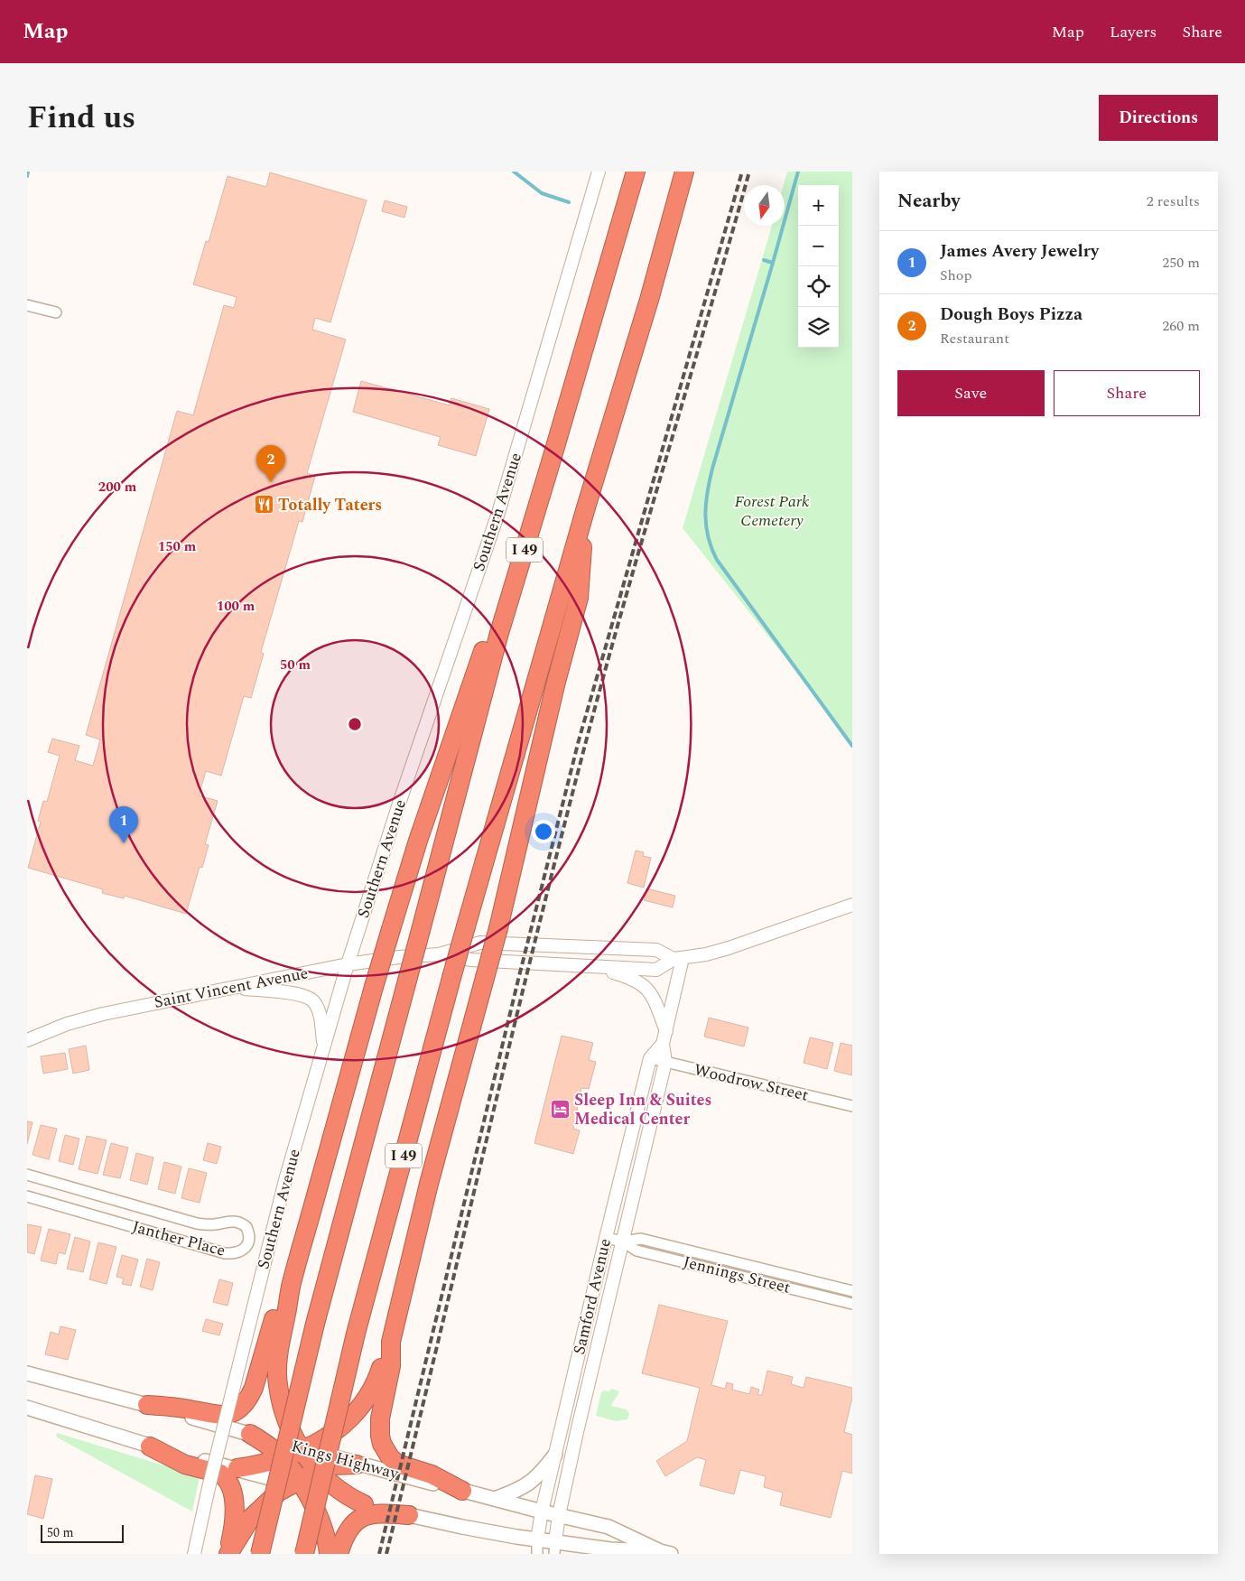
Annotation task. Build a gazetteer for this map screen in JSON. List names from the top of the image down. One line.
{"streets":{"highway":["I 49"],"main road":["Kings Highway"],"street":["Southern Avenue","Saint Vincent Avenue","Woodrow Street","Janther Place","Jennings Street","Samford Avenue"]},"crossings":[["Southern Avenue","Saint Vincent Avenue"],["Saint Vincent Avenue","Samford Avenue"],["Woodrow Street","Samford Avenue"],["Jennings Street","Samford Avenue"],["Samford Avenue","Kings Highway"]],"parks":["Forest Park Cemetery"],"places":{"restaurant":["Totally Taters"],"hotel":["Sleep Inn & Suites Medical Center"]},"scale_bar":"50 m","north":"bottom","page":{"header":"Map","nav":["Map","Layers","Share"],"title":"Find us","buttons":["Directions",["Save","Share"]],"heading":["Nearby","2 results"],"map_buttons":["+","−"],"list":[{"mark":"1","name":"James Avery Jewelry","note":"Shop","value":"250 m"},{"mark":"2","name":"Dough Boys Pizza","note":"Restaurant","value":"260 m"}],"pins":["2","1"],"scale":"50 m"},"rings":["200 m","150 m","100 m","50 m"]}
